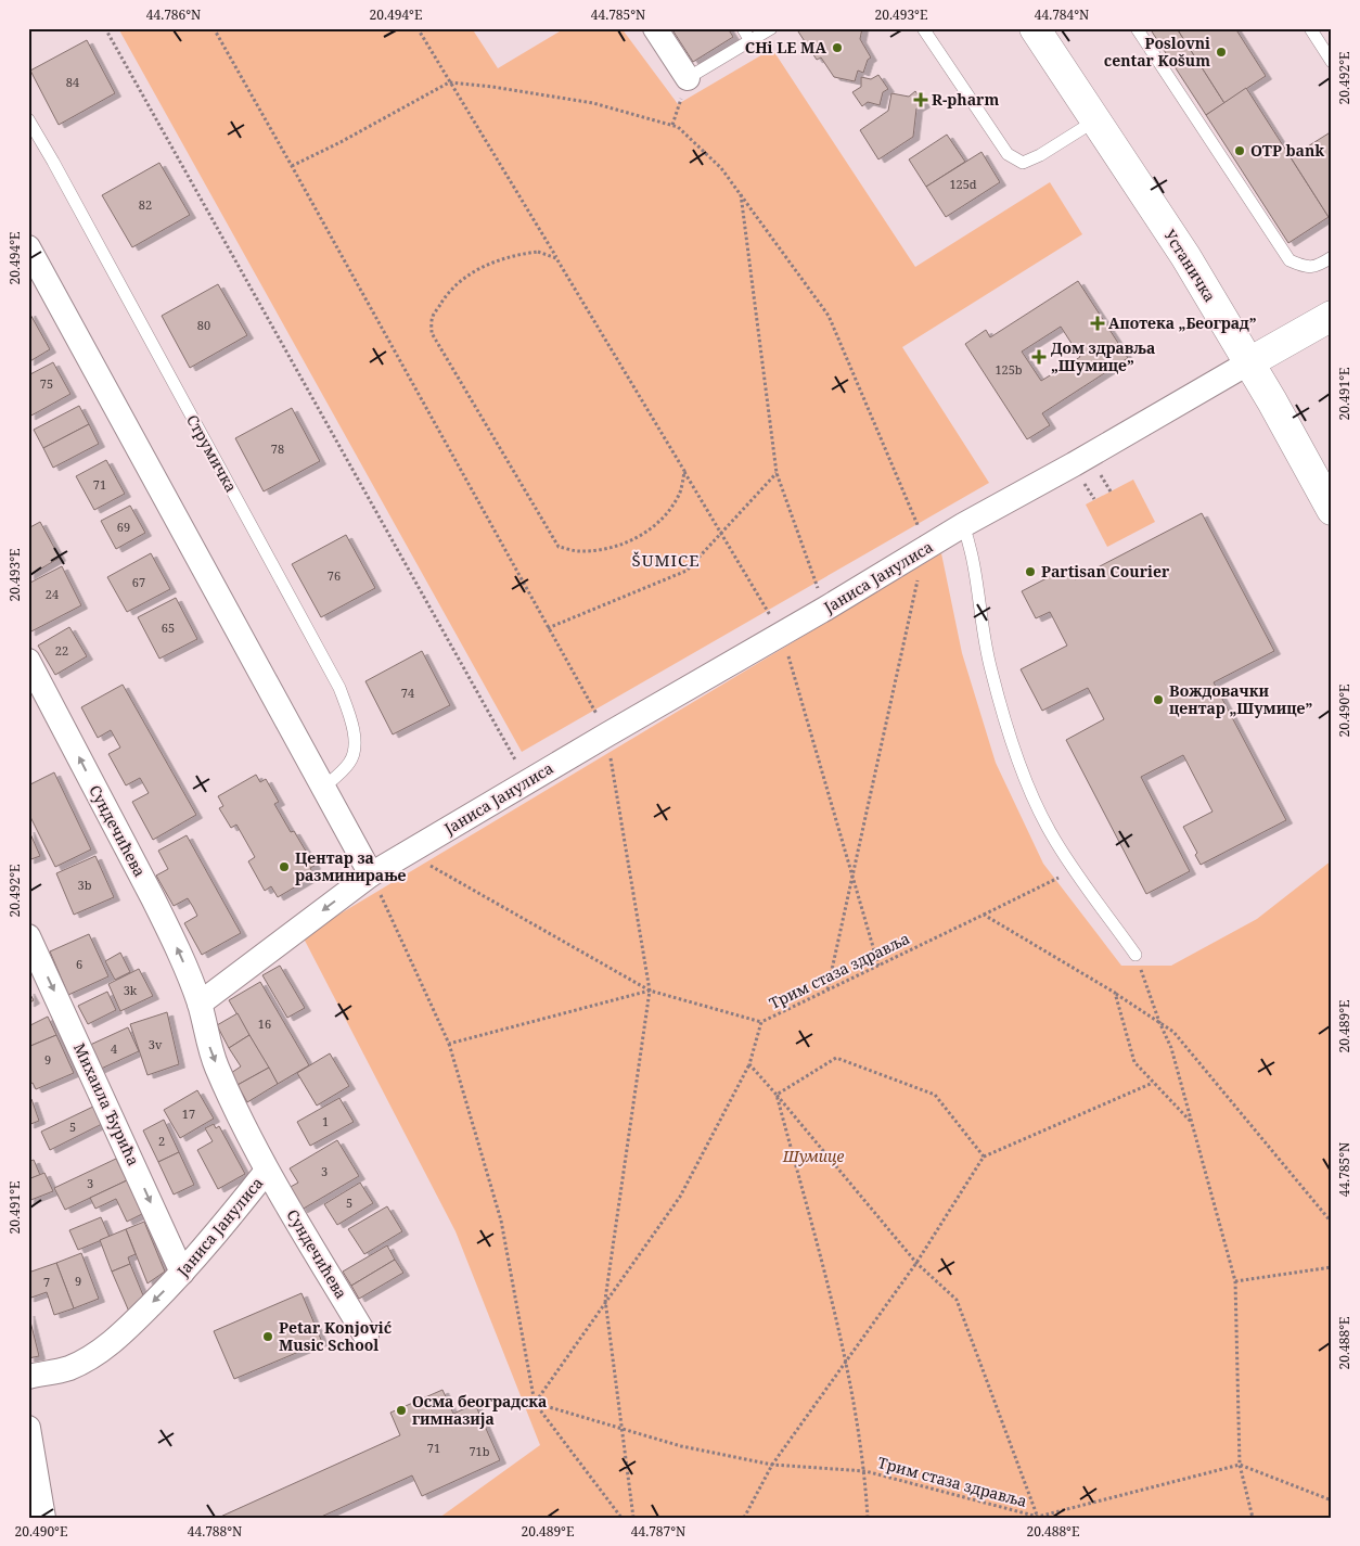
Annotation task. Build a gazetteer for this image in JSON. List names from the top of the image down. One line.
{"streets":{"main road":["Устаничка"],"street":["Јаниса Јанулиса","Сундечићева","Михаила Ђурића"],"lane":["Струмичка"],"path":["Трим стаза здравља"]},"crossings":[["Устаничка","Јаниса Јанулиса"],["Јаниса Јанулиса","Сундечићева"],["Јаниса Јанулиса","Михаила Ђурића"]],"one_way":["Михаила Ђурића"],"districts":["ŠUMICE"],"parks":["Шумице"],"places":{"other":["CHi LE MA","Poslovni centar Košum","OTP bank","Partisan Courier","Вождовачки центар „Шумице”","Центар за разминирање","Petar Konjović Music School","Осма београдска гимназија"],"health":["R-pharm","Апотека „Београд”","Дом здравља „Шумице”"]},"house_numbers":["84","125d","82","80","125b","75","78","71","69","76","67","24","65","22","74","3b","6","3k","16","3v","4","9","17","1","5","2","3","3","5","9","7","71","71b"],"coordinates":["44.786°N","20.494°E","44.785°N","20.493°E","44.784°N","20.492°E","20.491°E","20.490°E","20.489°E","20.488°E","44.788°N","44.787°N"]}
